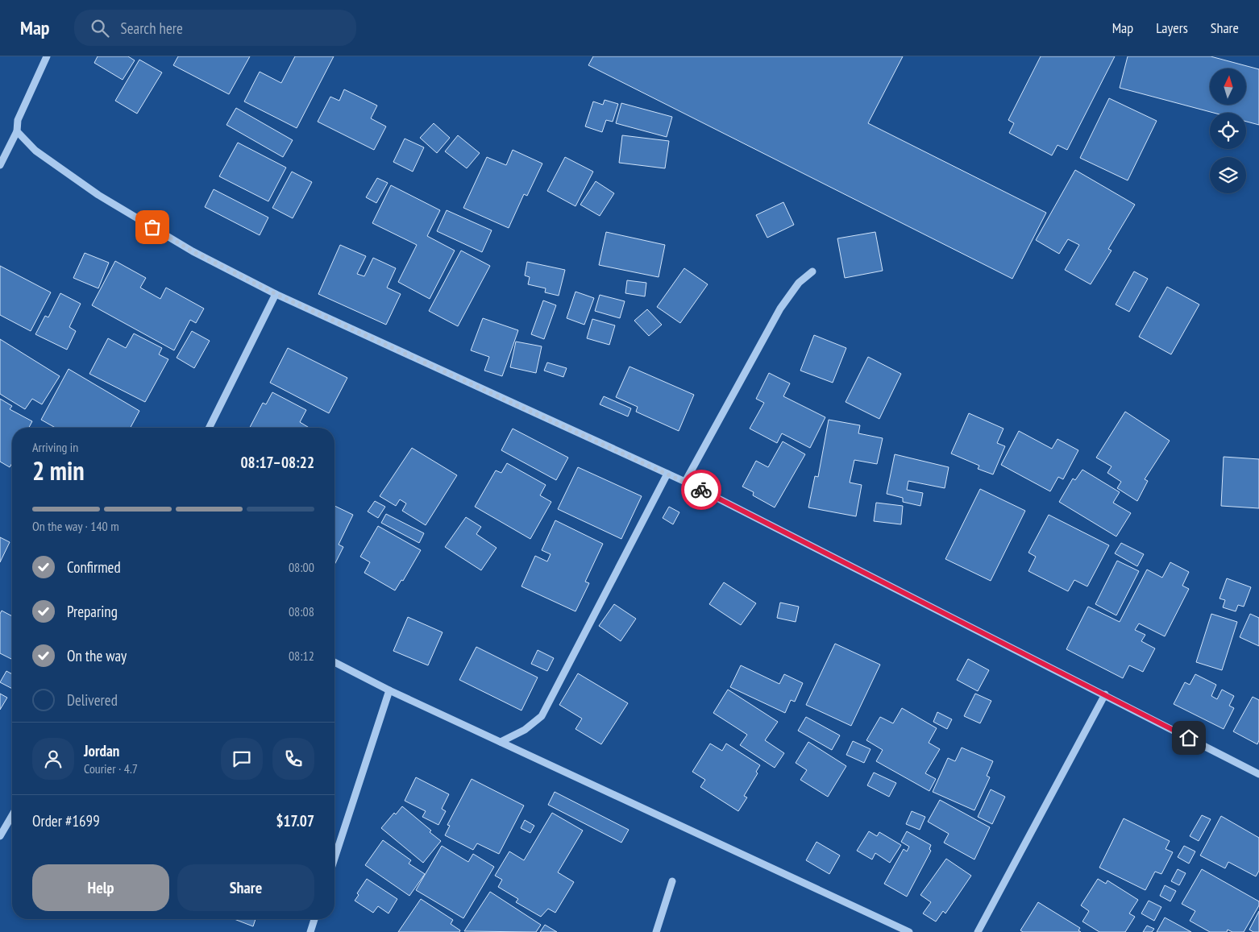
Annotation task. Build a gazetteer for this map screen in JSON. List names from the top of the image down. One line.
{"north":"top","page":{"header":"Map","search":"Search here","nav":["Map","Layers","Share"],"heading":["2 min","Arriving in","08:17–08:22"],"panel":["Jordan","Courier · 4.7","Order #1699","$17.07"],"bar":"On the way · 140 m","list":[["Confirmed","08:00"],["Preparing","08:08"],["On the way","08:12"],"Delivered"],"buttons":["Help","Share"]}}
